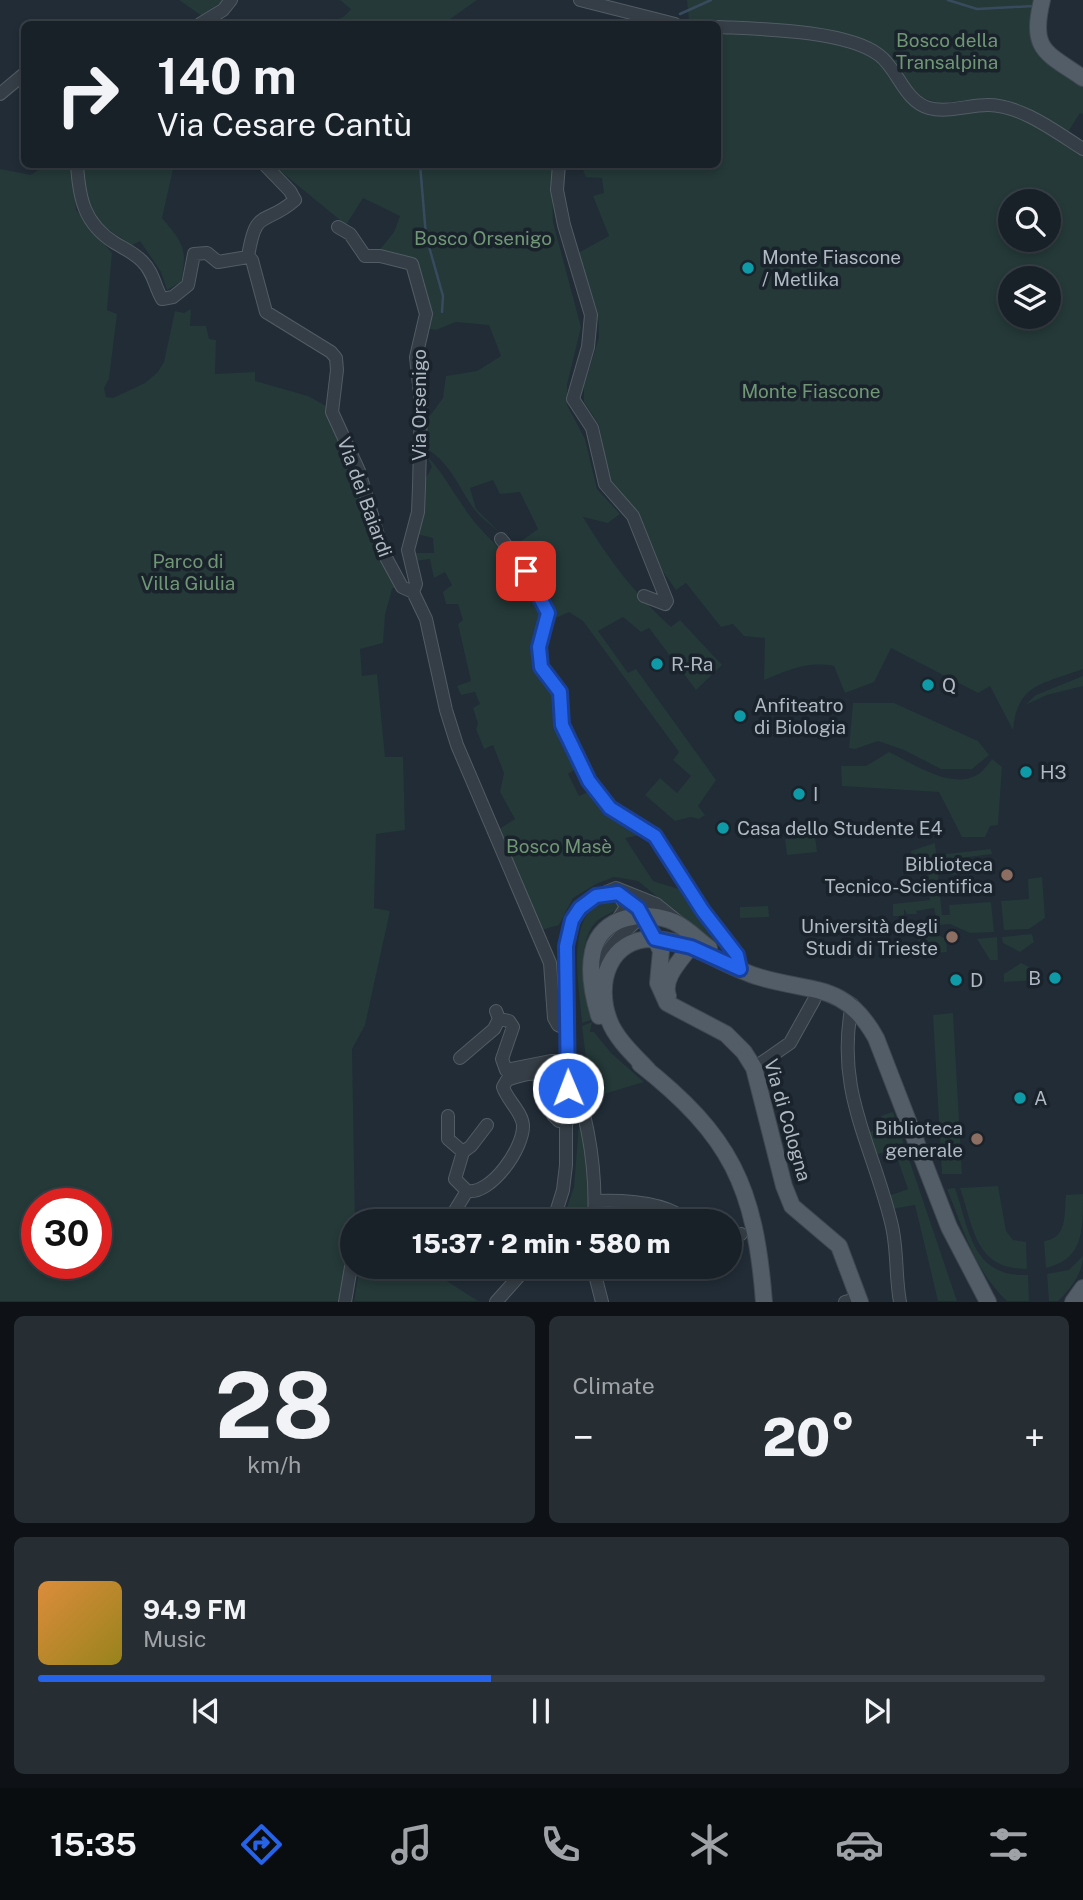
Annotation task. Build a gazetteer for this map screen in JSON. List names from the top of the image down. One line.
{"streets":{"main road":["Via di Cologna"],"street":["Via Orsenigo","Via dei Baiardi"]},"crossings":[["Via Orsenigo","Via dei Baiardi"]],"parks":["Bosco della Transalpina","Bosco Orsenigo","Monte Fiascone","Parco di Villa Giulia","Bosco Masè"],"places":["Monte Fiascone / Metlika","R-Ra","Q","Anfiteatro di Biologia","H3","I","Casa dello Studente E4","Biblioteca Tecnico-Scientifica","Università degli Studi di Trieste","B","D","A","Biblioteca generale"],"page":{"turn":["140 m","Via Cesare Cantù"],"limit":"30","trip":"15:37 · 2 min · 580 m","tile":[["28","km/h"],"Climate"],"heat":["−","20°","+"],"song":["94.9 FM","Music"],"tabs":"15:35"}}
